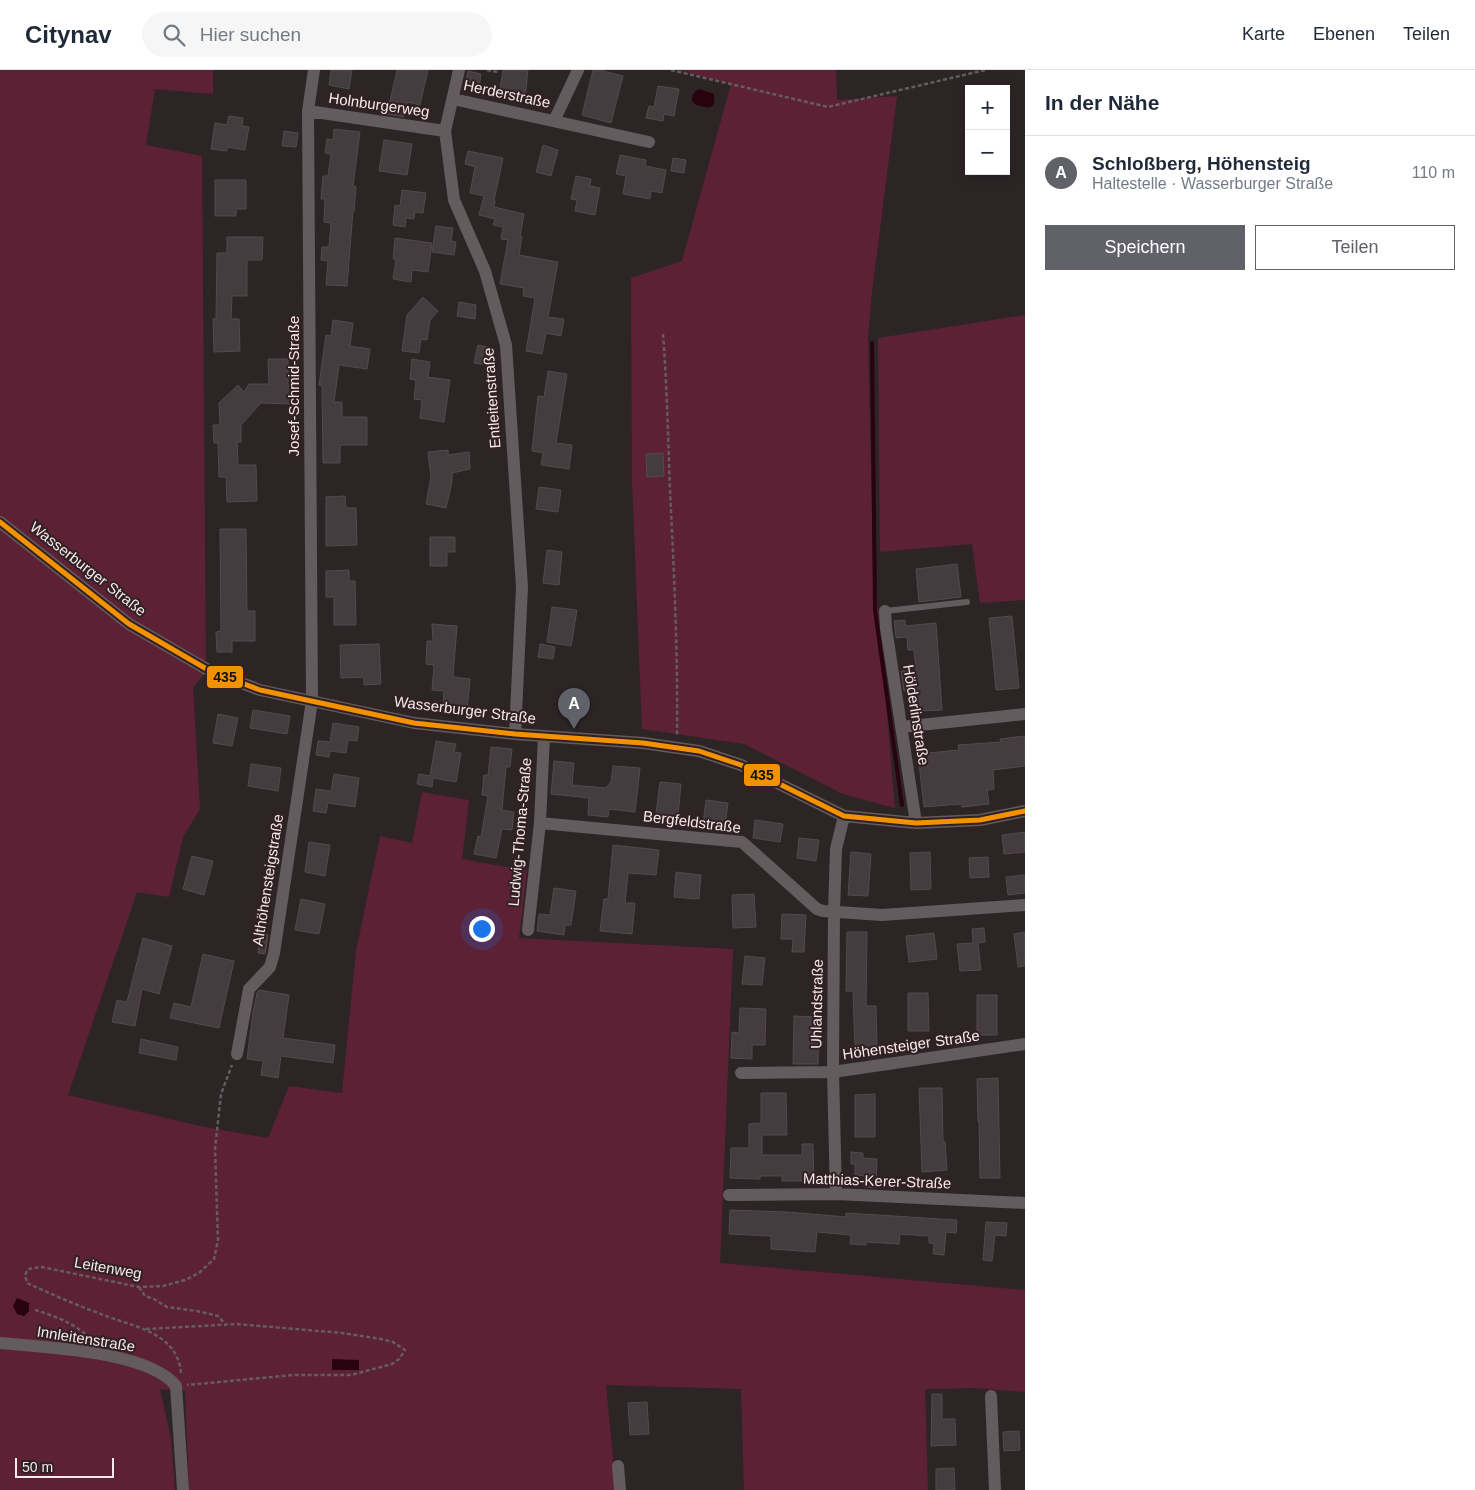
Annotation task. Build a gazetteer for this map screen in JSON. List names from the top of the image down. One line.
{"streets":{"street":["Herderstraße","Holnburgerweg","Josef-Schmid-Straße","Entleitenstraße","Wasserburger Straße","Hölderlinstraße","Bergfeldstraße","Ludwig-Thoma-Straße","Althöhensteigstraße","Uhlandstraße","Höhensteiger Straße","Matthias-Kerer-Straße","Innleitenstraße"],"path":["Leitenweg"]},"crossings":[["Herderstraße","Entleitenstraße"],["Holnburgerweg","Josef-Schmid-Straße"],["Holnburgerweg","Entleitenstraße"],["Josef-Schmid-Straße","Wasserburger Straße"],["Josef-Schmid-Straße","Althöhensteigstraße"],["Entleitenstraße","Wasserburger Straße"],["Wasserburger Straße","Hölderlinstraße"],["Wasserburger Straße","Ludwig-Thoma-Straße"],["Wasserburger Straße","Althöhensteigstraße"],["Wasserburger Straße","Uhlandstraße"],["Bergfeldstraße","Ludwig-Thoma-Straße"],["Bergfeldstraße","Uhlandstraße"],["Althöhensteigstraße","Leitenweg"],["Uhlandstraße","Höhensteiger Straße"],["Uhlandstraße","Matthias-Kerer-Straße"],["Leitenweg","Innleitenstraße"]],"lines":["transit line 435"],"scale_bar":"50 m","page":{"header":"Citynav","search":"Hier suchen","nav":["Karte","Ebenen","Teilen"],"heading":"In der Nähe","map_buttons":["+","−"],"list":[{"mark":"A","name":"Schloßberg, Höhensteig","note":"Haltestelle · Wasserburger Straße","value":"110 m"}],"buttons":["Speichern","Teilen"],"pins":"A","scale":"50 m"}}
